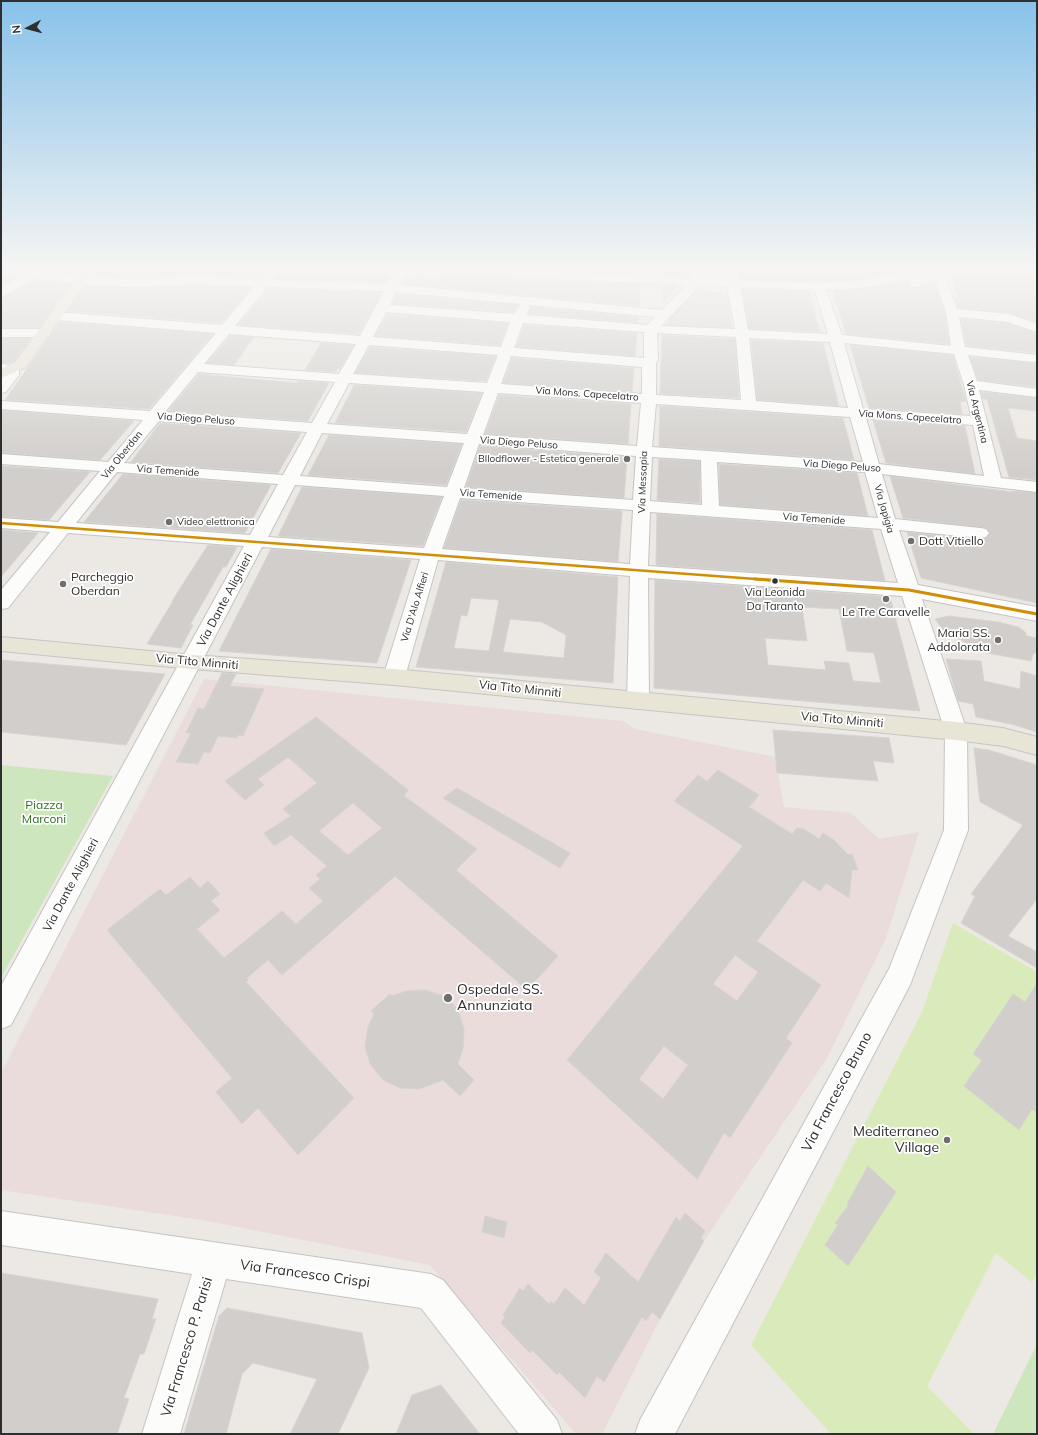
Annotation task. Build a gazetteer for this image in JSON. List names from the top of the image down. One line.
{"streets":{"main road":["Via Tito Minniti"],"street":["Via Mons. Capecelatro","Via Argentina","Via Diego Peluso","Via Oberdan","Via Temenide","Via Messapia","Via Japigia","Via Dante Alighieri","Via D'Alo Alfieri","Via Francesco Bruno","Via Francesco Crispi","Via Francesco P. Parisi"]},"crossings":[["Via Mons. Capecelatro","Via Argentina"],["Via Mons. Capecelatro","Via Oberdan"],["Via Mons. Capecelatro","Via Messapia"],["Via Mons. Capecelatro","Via Japigia"],["Via Mons. Capecelatro","Via Dante Alighieri"],["Via Mons. Capecelatro","Via D'Alo Alfieri"],["Via Argentina","Via Diego Peluso"],["Via Diego Peluso","Via Oberdan"],["Via Diego Peluso","Via Messapia"],["Via Diego Peluso","Via Japigia"],["Via Diego Peluso","Via Dante Alighieri"],["Via Diego Peluso","Via D'Alo Alfieri"],["Via Oberdan","Via Temenide"],["Via Temenide","Via Messapia"],["Via Temenide","Via Japigia"],["Via Temenide","Via Dante Alighieri"],["Via Temenide","Via D'Alo Alfieri"],["Via Messapia","Via Tito Minniti"],["Via Japigia","Via Tito Minniti"],["Via Japigia","Via Francesco Bruno"],["Via Dante Alighieri","Via Tito Minniti"],["Via D'Alo Alfieri","Via Tito Minniti"],["Via Tito Minniti","Via Francesco Bruno"],["Via Francesco Crispi","Via Francesco P. Parisi"]],"parks":["Piazza Marconi"],"places":["Bllodflower - Estetica generale","Video elettronica","Dott Vitiello","Via Leonida Da Taranto","Parcheggio Oberdan","Le Tre Caravelle","Maria SS. Addolorata","Ospedale SS. Annunziata","Mediterraneo Village"],"north":"left"}
